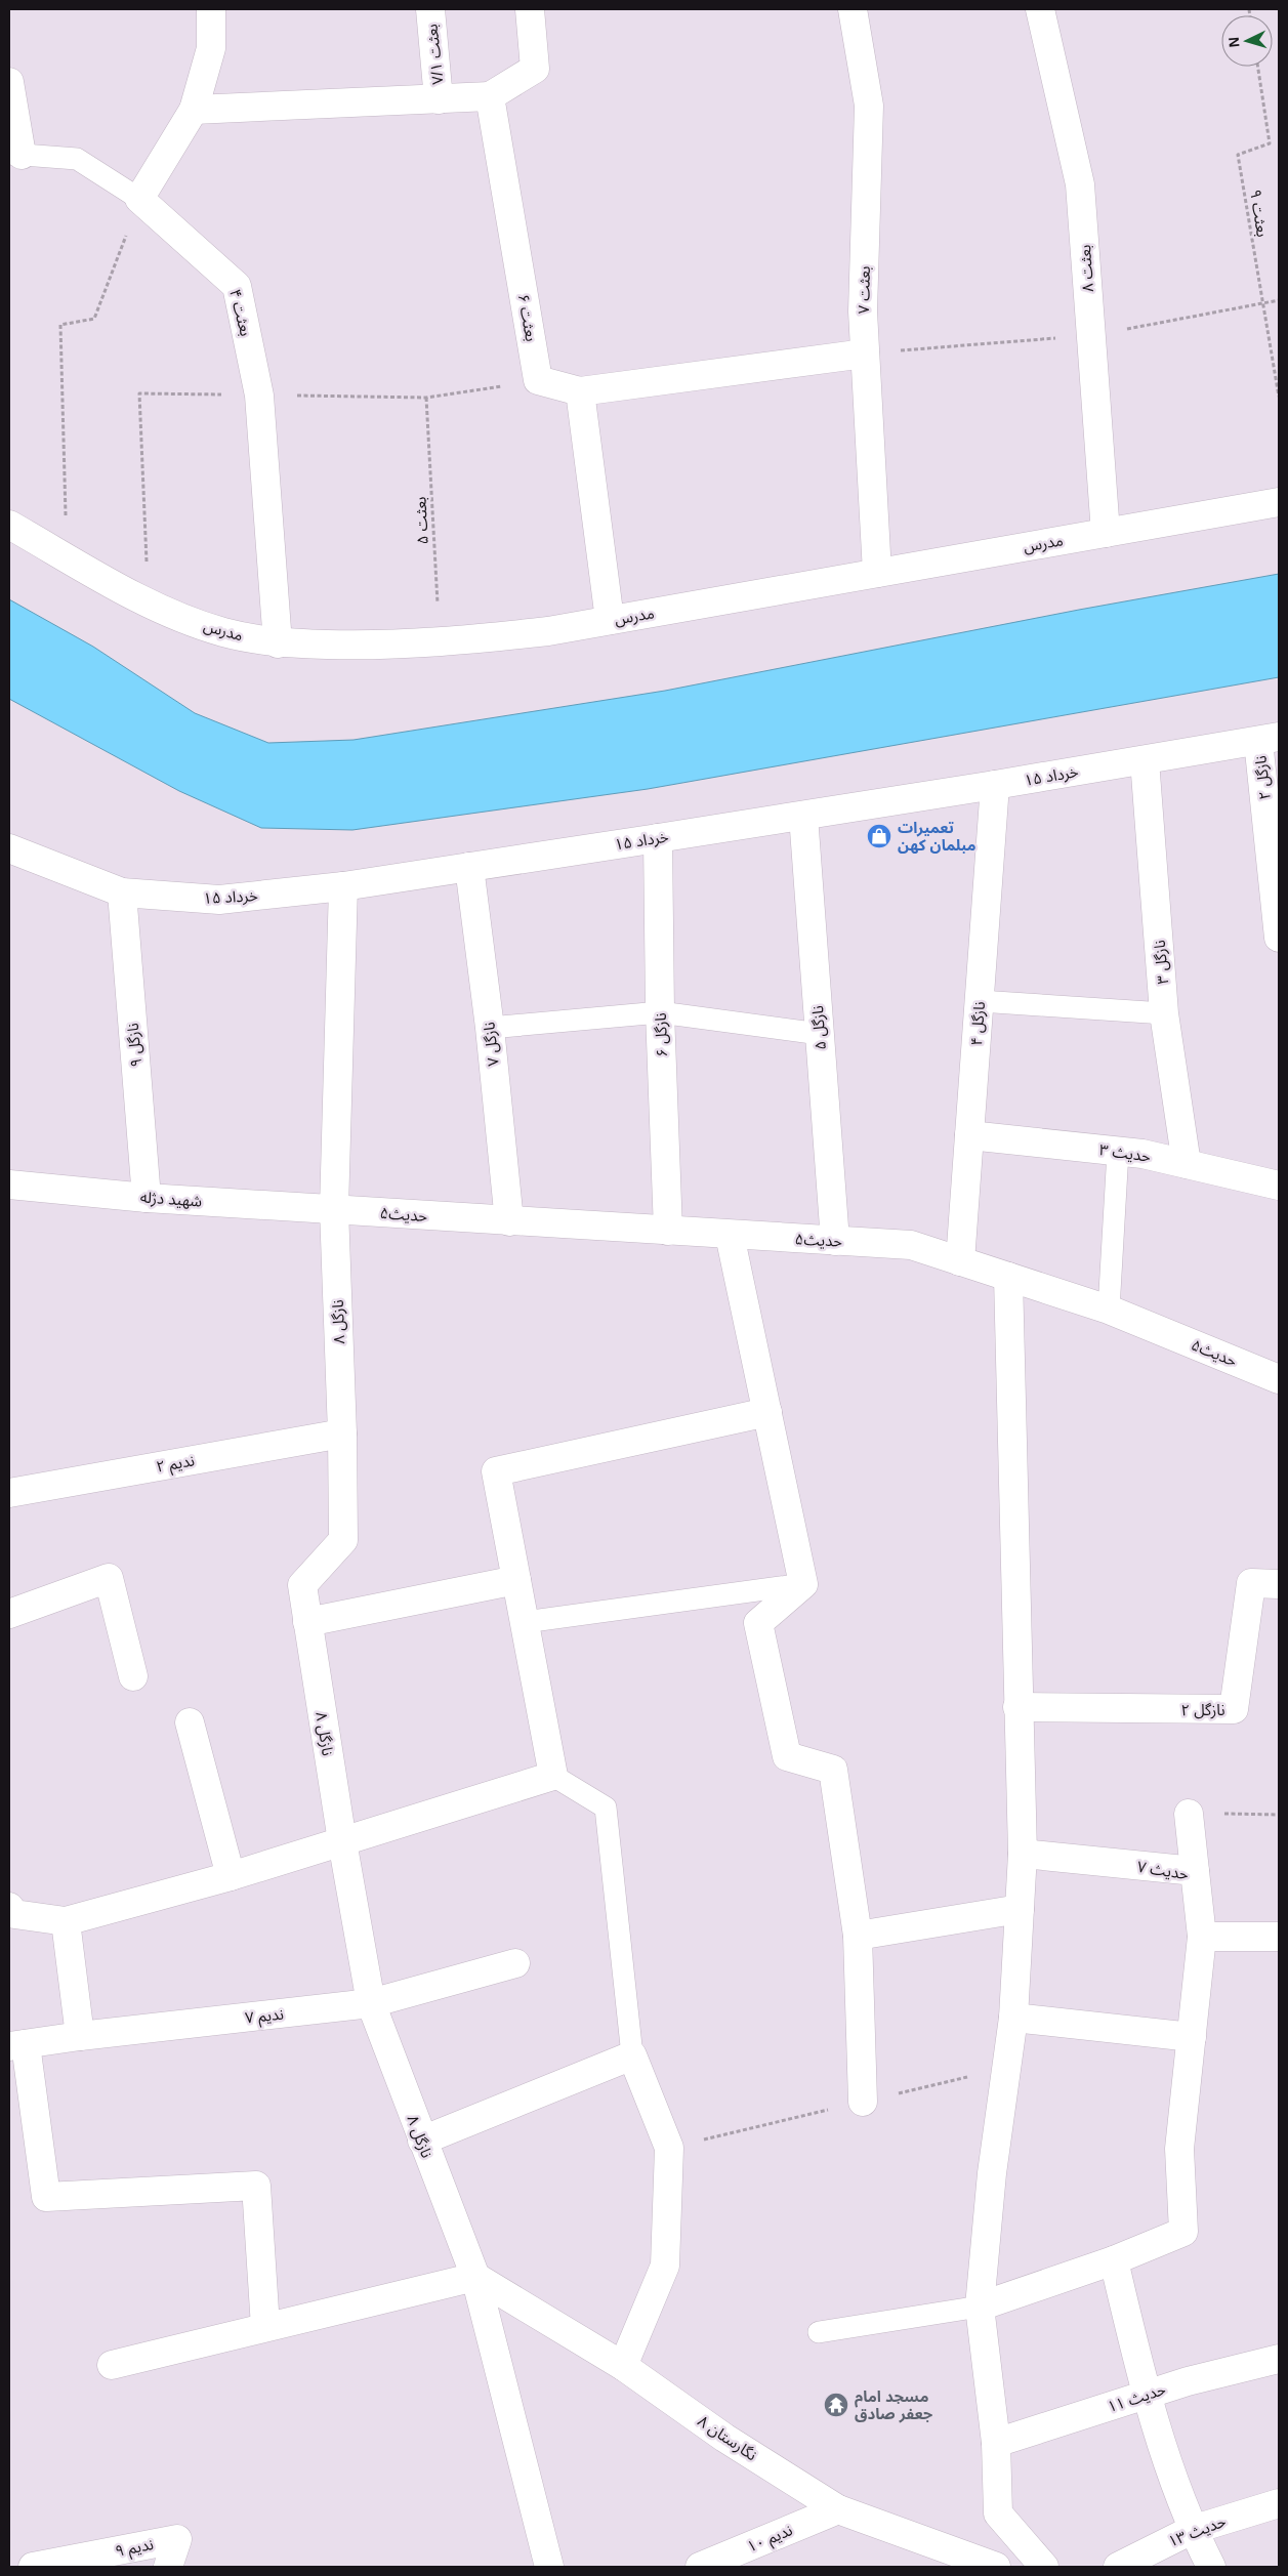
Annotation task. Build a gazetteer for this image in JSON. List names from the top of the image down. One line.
{"streets":{"street":["بعثت ۷/۱","بعثت ۸","بعثت ۷","بعثت ۴","بعثت ۶","مدرس","۱۵ خرداد","نازگل ۲","نازگل ۳","نازگل ۴","نازگل ۵","نازگل ۶","نازگل ۷","نازگل ۹","حدیث ۳","شهید دژله","حدیث۵","نازگل ۸","ندیم ۲","حدیث ۷","ندیم ۷","حدیث ۱۱","نگارستان ۸","حدیث ۱۳","ندیم ۱۰","ندیم ۹"],"path":["بعثت ۹","بعثت ۵"]},"crossings":[["بعثت ۸","مدرس"],["بعثت ۷","مدرس"],["بعثت ۴","مدرس"],["بعثت ۵","مدرس"],["۱۵ خرداد","نازگل ۲"],["۱۵ خرداد","نازگل ۳"],["۱۵ خرداد","نازگل ۴"],["۱۵ خرداد","نازگل ۵"],["۱۵ خرداد","نازگل ۶"],["۱۵ خرداد","نازگل ۷"],["۱۵ خرداد","نازگل ۹"],["۱۵ خرداد","نازگل ۸"],["نازگل ۳","حدیث ۳"],["نازگل ۴","حدیث ۳"],["نازگل ۴","حدیث۵"],["نازگل ۵","حدیث۵"],["نازگل ۶","حدیث۵"],["نازگل ۷","حدیث۵"],["نازگل ۹","شهید دژله"],["شهید دژله","حدیث۵"],["شهید دژله","نازگل ۸"],["حدیث۵","نازگل ۸"],["نازگل ۸","ندیم ۲"],["نازگل ۸","ندیم ۷"],["نازگل ۸","نگارستان ۸"],["نگارستان ۸","ندیم ۱۰"]],"places":{"shop":["تعمیرات مبلمان کهن"],"temple":["مسجد امام جعفر صادق"]},"north":"left"}
